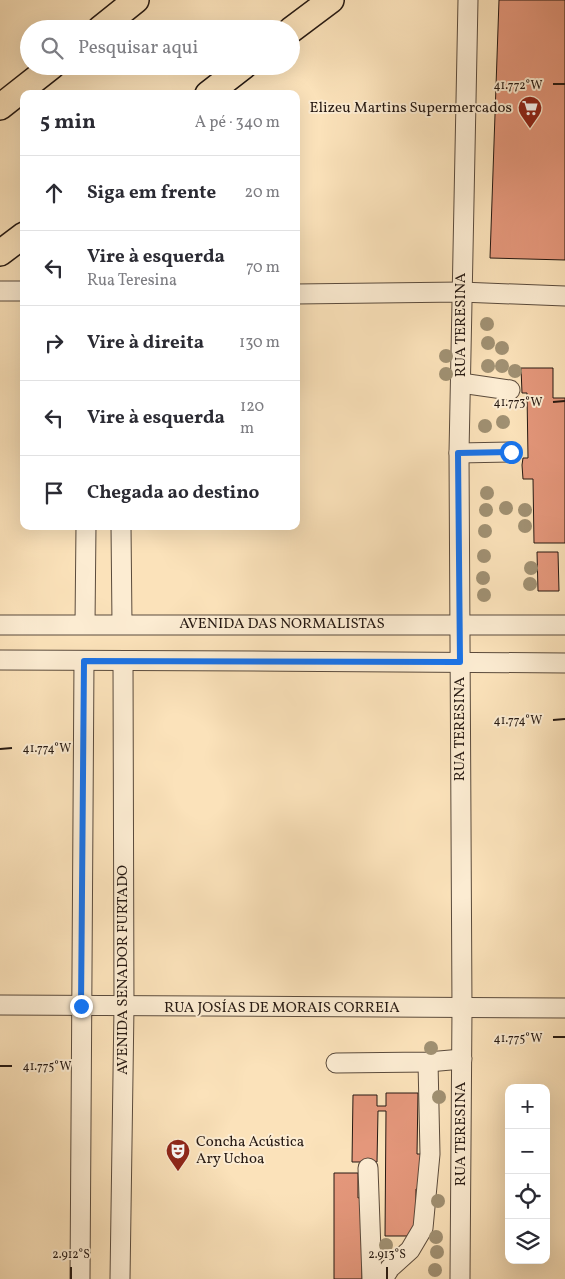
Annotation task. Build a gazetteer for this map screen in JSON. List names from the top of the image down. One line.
{"streets":{"street":["RUA TERESINA","AVENIDA DAS NORMALISTAS","AVENIDA SENADOR FURTADO","RUA JOSÍAS DE MORAIS CORREIA"]},"crossings":[["RUA TERESINA","AVENIDA DAS NORMALISTAS"],["RUA TERESINA","RUA JOSÍAS DE MORAIS CORREIA"],["AVENIDA SENADOR FURTADO","RUA JOSÍAS DE MORAIS CORREIA"]],"places":{"supermarket":["Elizeu Martins Supermercados"],"theatre":["Concha Acústica Ary Uchoa"]},"page":{"search":"Pesquisar aqui","heading":["5 min","A pé · 340 m"],"list":[["Siga em frente","20 m"],["Vire à esquerda","Rua Teresina","70 m"],["Vire à direita","130 m"],["Vire à esquerda","120 m"],"Chegada ao destino"],"map_buttons":["+","−"]},"coordinates":["41.772°W","41.773°W","41.774°W","41.775°W","2.912°S","2.913°S"]}
